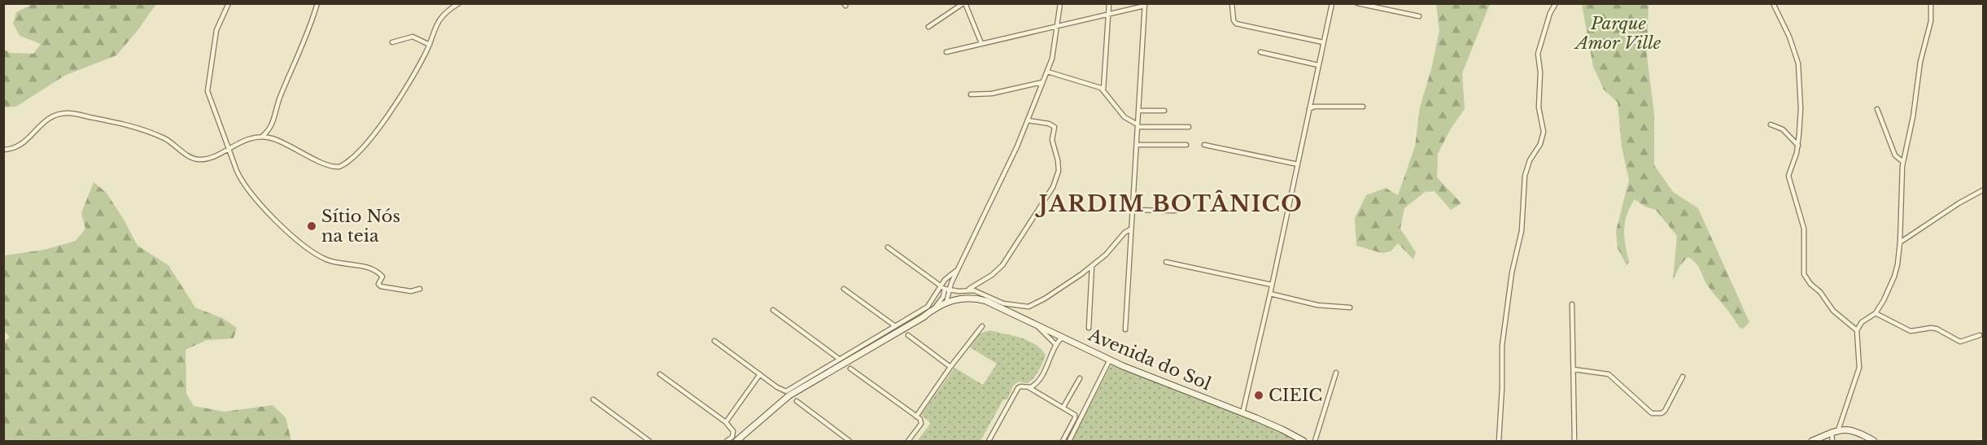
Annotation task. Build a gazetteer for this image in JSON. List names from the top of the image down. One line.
{"streets":{"street":["Avenida do Sol"]},"districts":["JARDIM BOTÂNICO"],"parks":["Parque Amor Ville"],"places":["Sítio Nós na teia","CIEIC"]}
